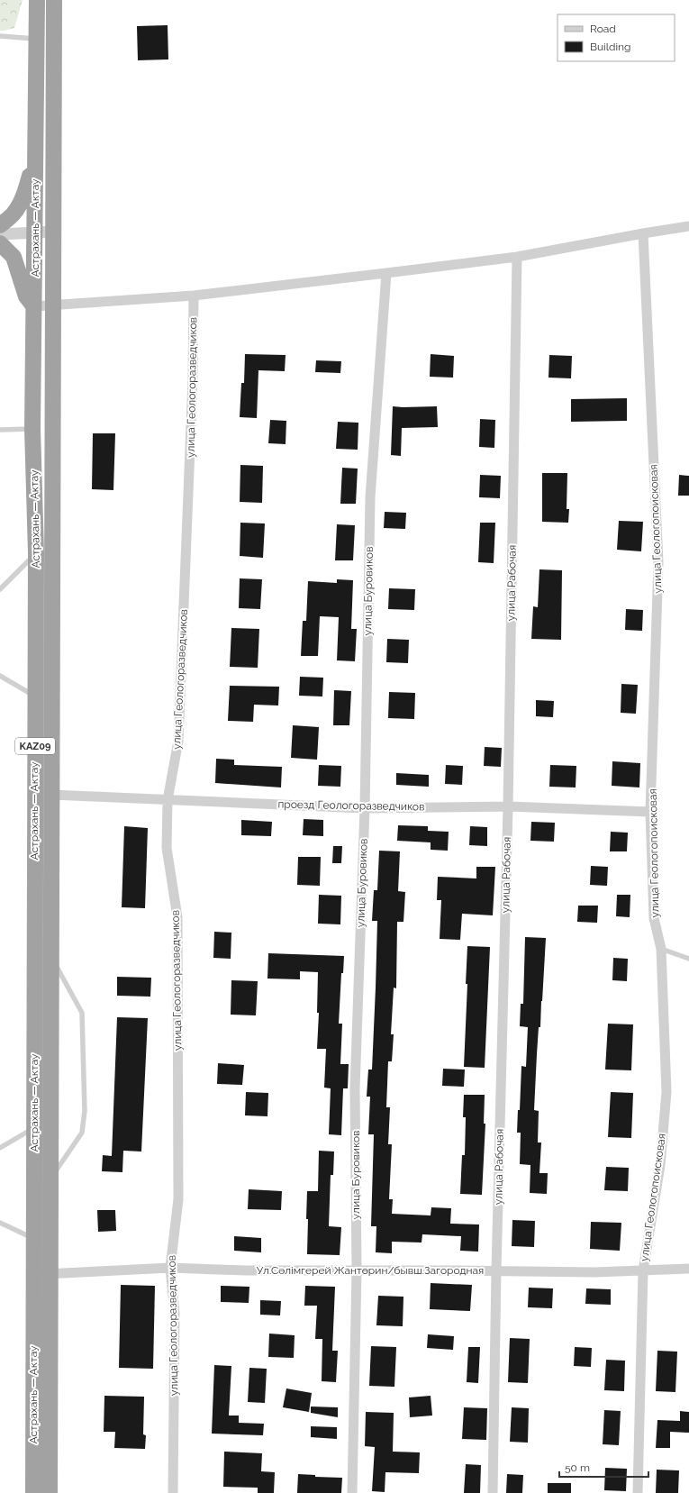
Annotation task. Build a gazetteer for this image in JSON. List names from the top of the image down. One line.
{"streets":{"highway":["Астрахань — Актау","KAZ09"],"street":["улица Геологоразведчиков","улица Геологопоисковая","улица Рабочая","улица Буровиков","проезд Геологоразведчиков","Ул.Сәлімгерей Жантөрин/бывш.Загородная"]},"crossings":[["Астрахань — Актау","проезд Геологоразведчиков"],["Астрахань — Актау","Ул.Сәлімгерей Жантөрин/бывш.Загородная"],["улица Геологоразведчиков","проезд Геологоразведчиков"],["улица Геологоразведчиков","Ул.Сәлімгерей Жантөрин/бывш.Загородная"],["улица Геологопоисковая","проезд Геологоразведчиков"],["улица Геологопоисковая","Ул.Сәлімгерей Жантөрин/бывш.Загородная"],["улица Рабочая","проезд Геологоразведчиков"],["улица Рабочая","Ул.Сәлімгерей Жантөрин/бывш.Загородная"],["улица Буровиков","проезд Геологоразведчиков"],["улица Буровиков","Ул.Сәлімгерей Жантөрин/бывш.Загородная"]],"legend":["Road","Building"],"scale_bar":"50 m"}
